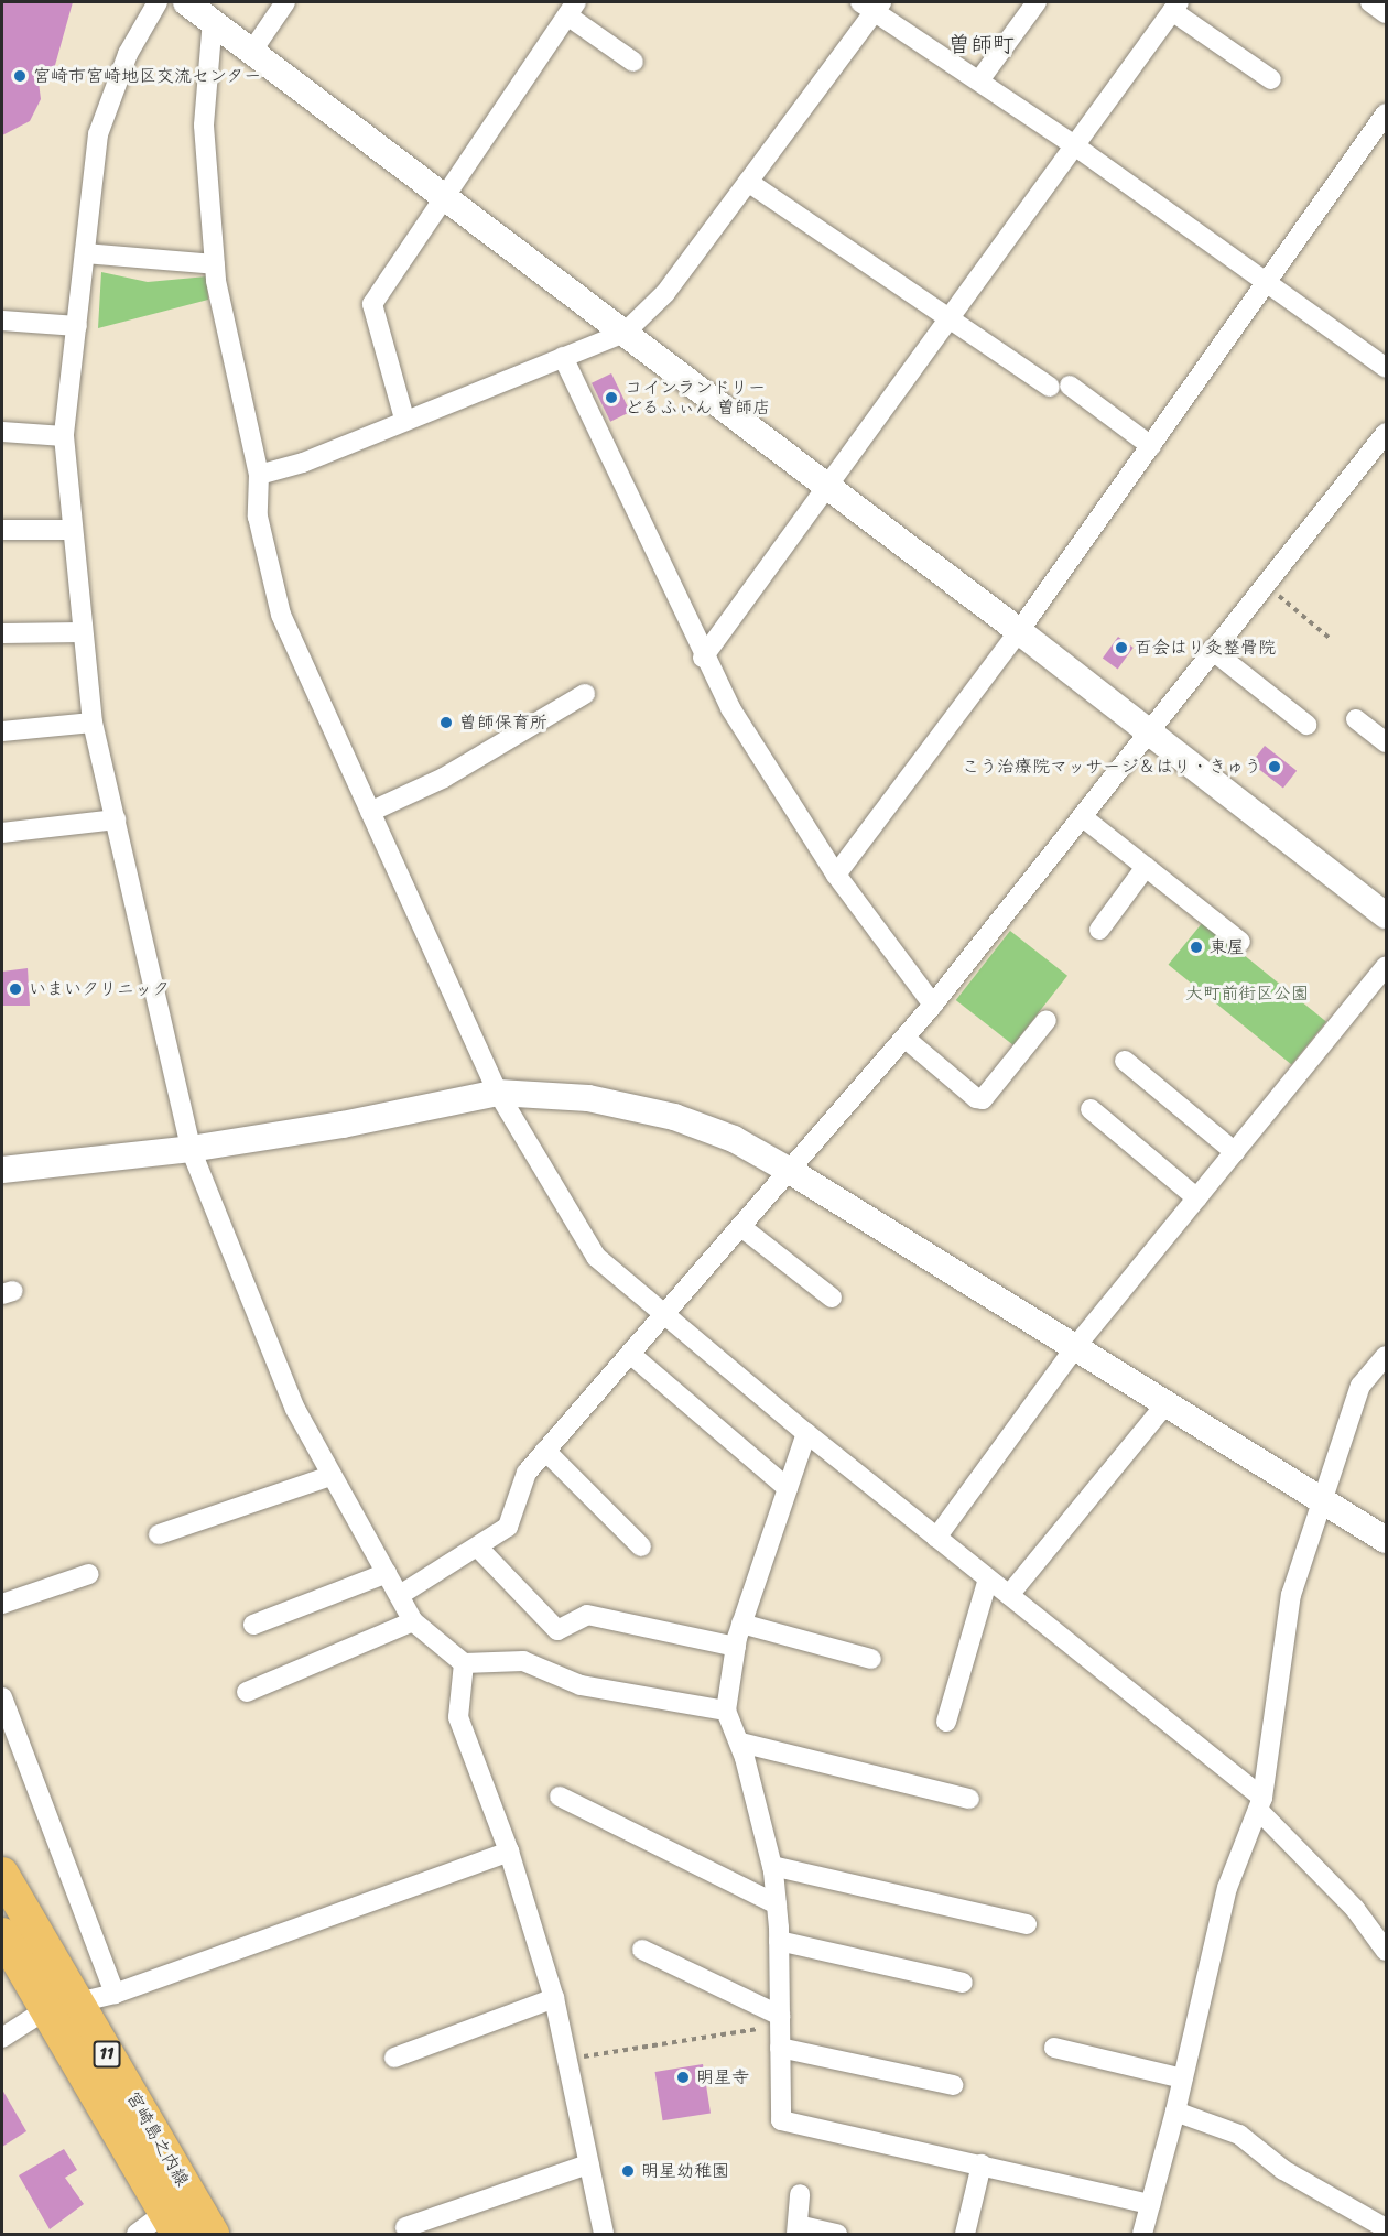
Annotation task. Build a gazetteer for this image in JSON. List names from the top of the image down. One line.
{"streets":{"main road":["11","宮崎島之内線"]},"districts":["曽師町"],"parks":["大町前街区公園"],"places":["宮崎市宮崎地区交流センター","コインランドリー どるふぃん 曽師店","百会はり灸整骨院","曽師保育所","こう治療院マッサージ＆はり・きゅう","東屋","いまいクリニック","明星寺","明星幼稚園"]}
